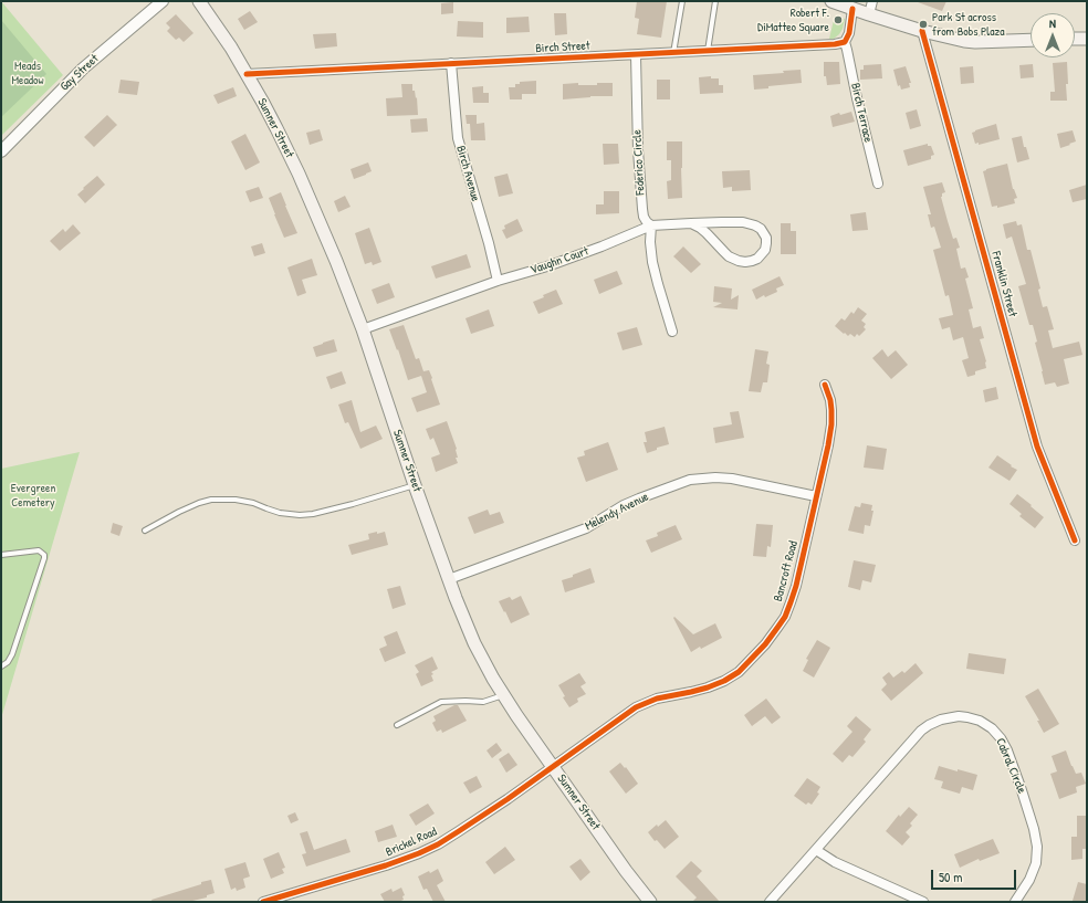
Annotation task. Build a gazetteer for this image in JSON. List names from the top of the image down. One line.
{"streets":{"main road":["Sumner Street"],"street":["Birch Street","Gay Street","Birch Terrace","Federico Circle","Birch Avenue","Vaughn Court","Franklin Street","Melendy Avenue","Bancroft Road","Cabral Circle","Brickel Road"]},"crossings":[["Birch Street","Birch Terrace"],["Birch Street","Sumner Street"],["Birch Street","Federico Circle"],["Birch Street","Birch Avenue"],["Sumner Street","Vaughn Court"],["Sumner Street","Melendy Avenue"],["Sumner Street","Bancroft Road"],["Sumner Street","Brickel Road"],["Federico Circle","Vaughn Court"],["Birch Avenue","Vaughn Court"],["Melendy Avenue","Bancroft Road"],["Bancroft Road","Brickel Road"]],"parks":["Meads Meadow","Evergreen Cemetery"],"places":["Robert F. DiMatteo Square","Park St across from Bobs Plaza"],"scale_bar":"50 m","north":"top"}
